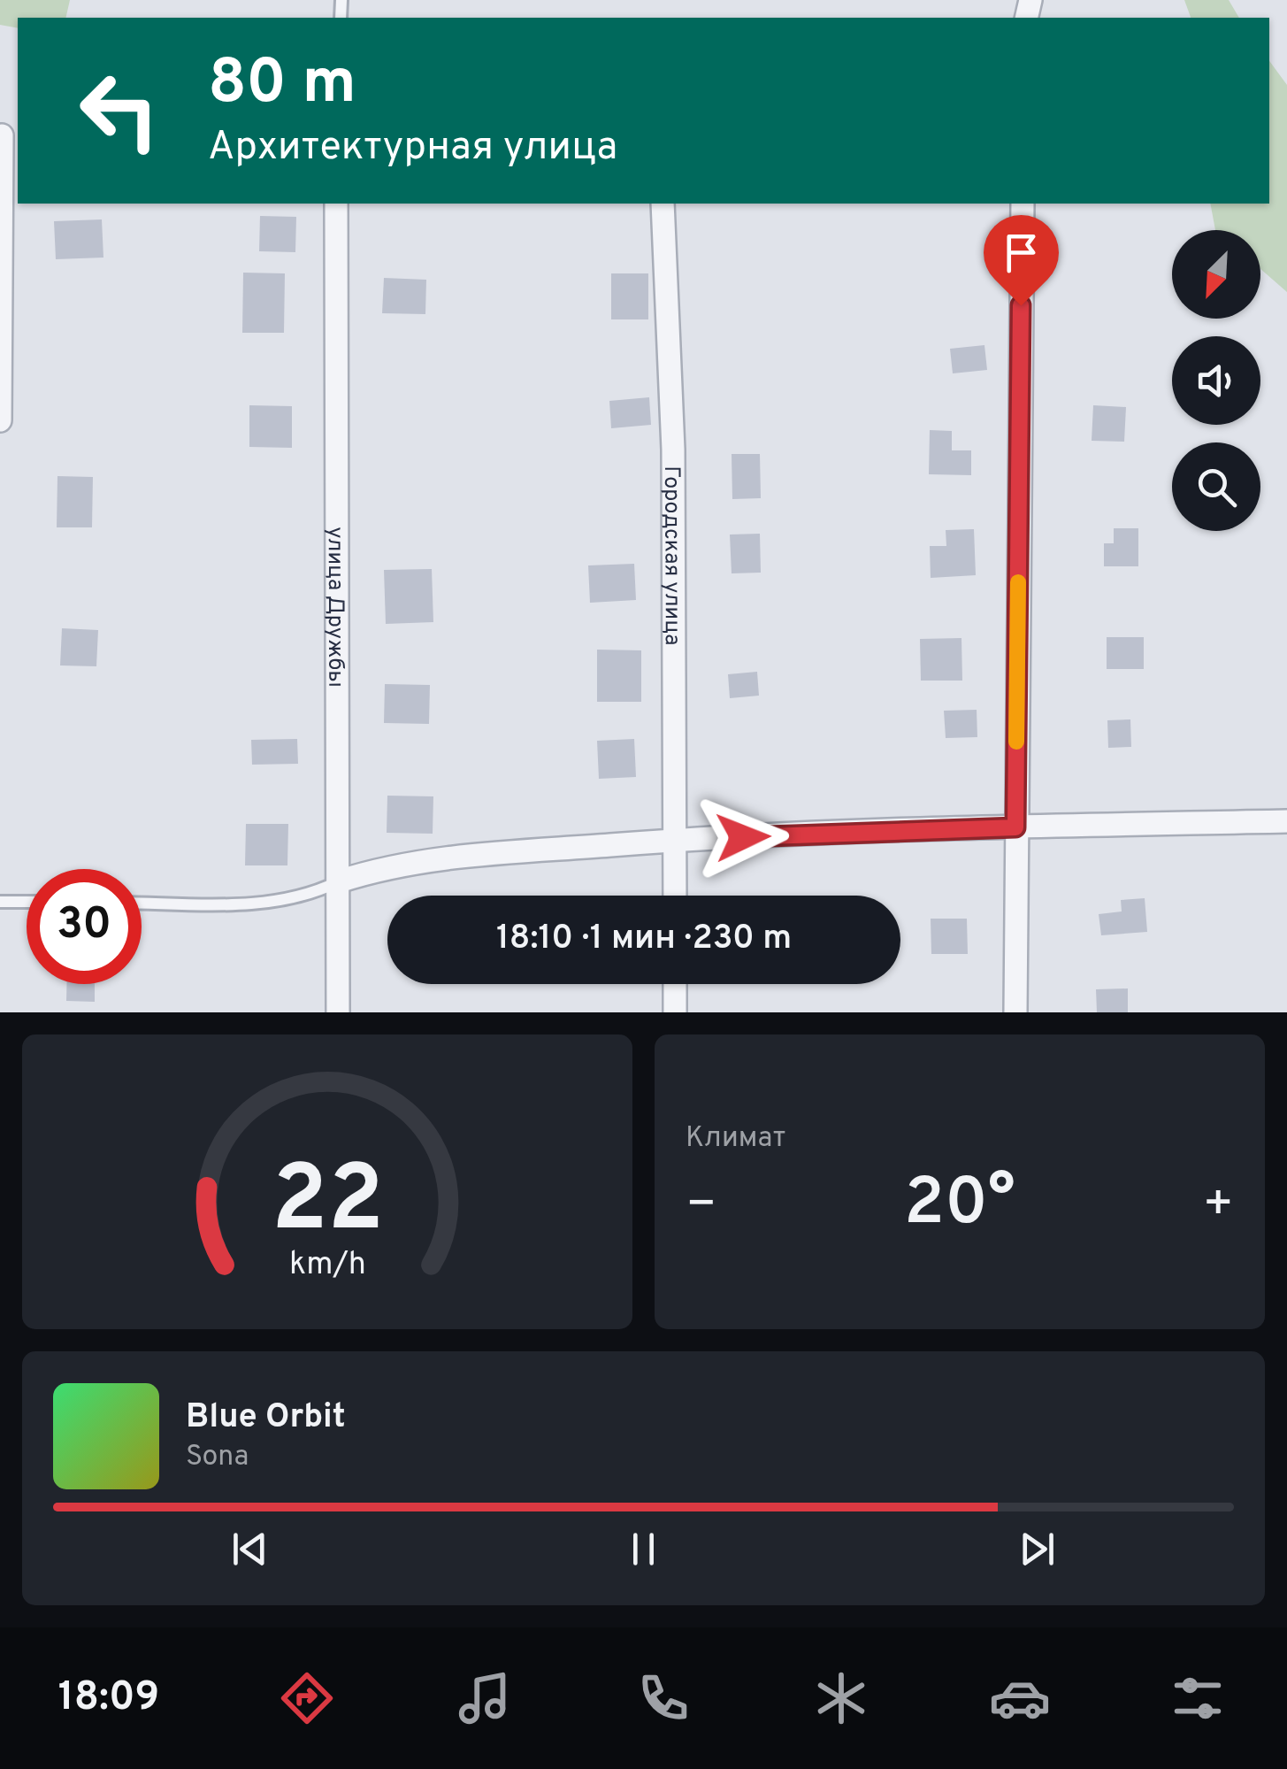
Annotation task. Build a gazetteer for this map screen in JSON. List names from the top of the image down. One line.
{"streets":{"street":["Городская улица","улица Дружбы"]},"north":"bottom left","page":{"turn":["80 m","Архитектурная улица"],"limit":"30","trip":"18:10 · 1 мин · 230 m","tile":"Климат","heat":["−","20°","+"],"song":["Blue Orbit","Sona"],"tabs":"18:09","gauge":["22","km/h"]}}
